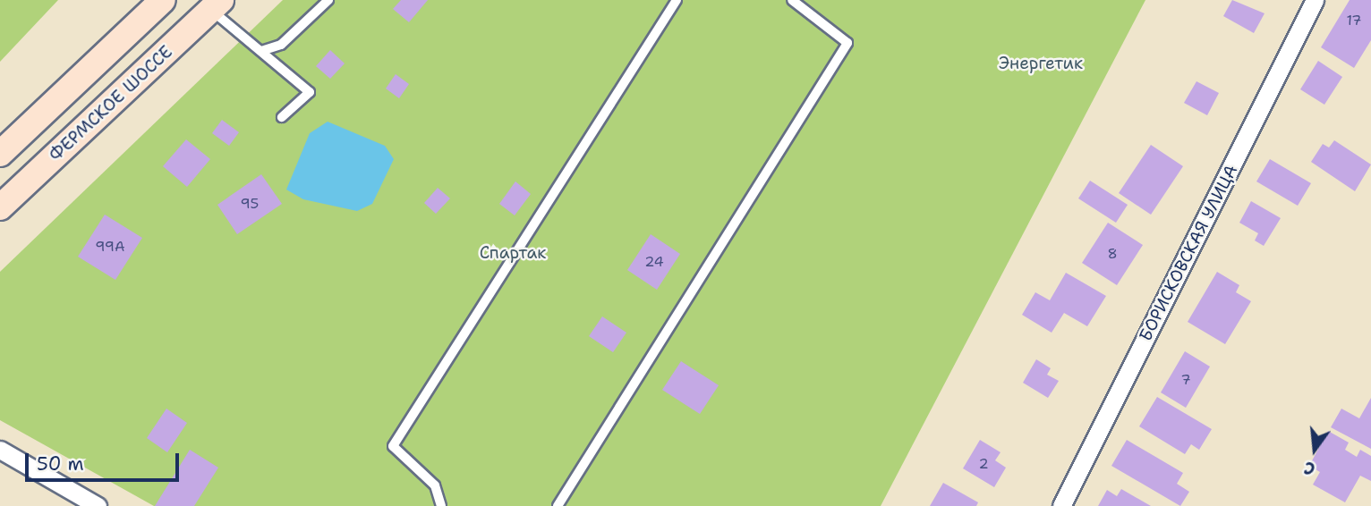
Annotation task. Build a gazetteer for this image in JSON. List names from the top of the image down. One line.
{"streets":{"main road":["ФЕРМСКОЕ ШОССЕ"],"street":["БОРИСКОВСКАЯ УЛИЦА"]},"parks":["Энергетик","Спартак"],"house_numbers":["17","95","99А","8","24","7","2"],"scale_bar":"50 m","north":"bottom"}
